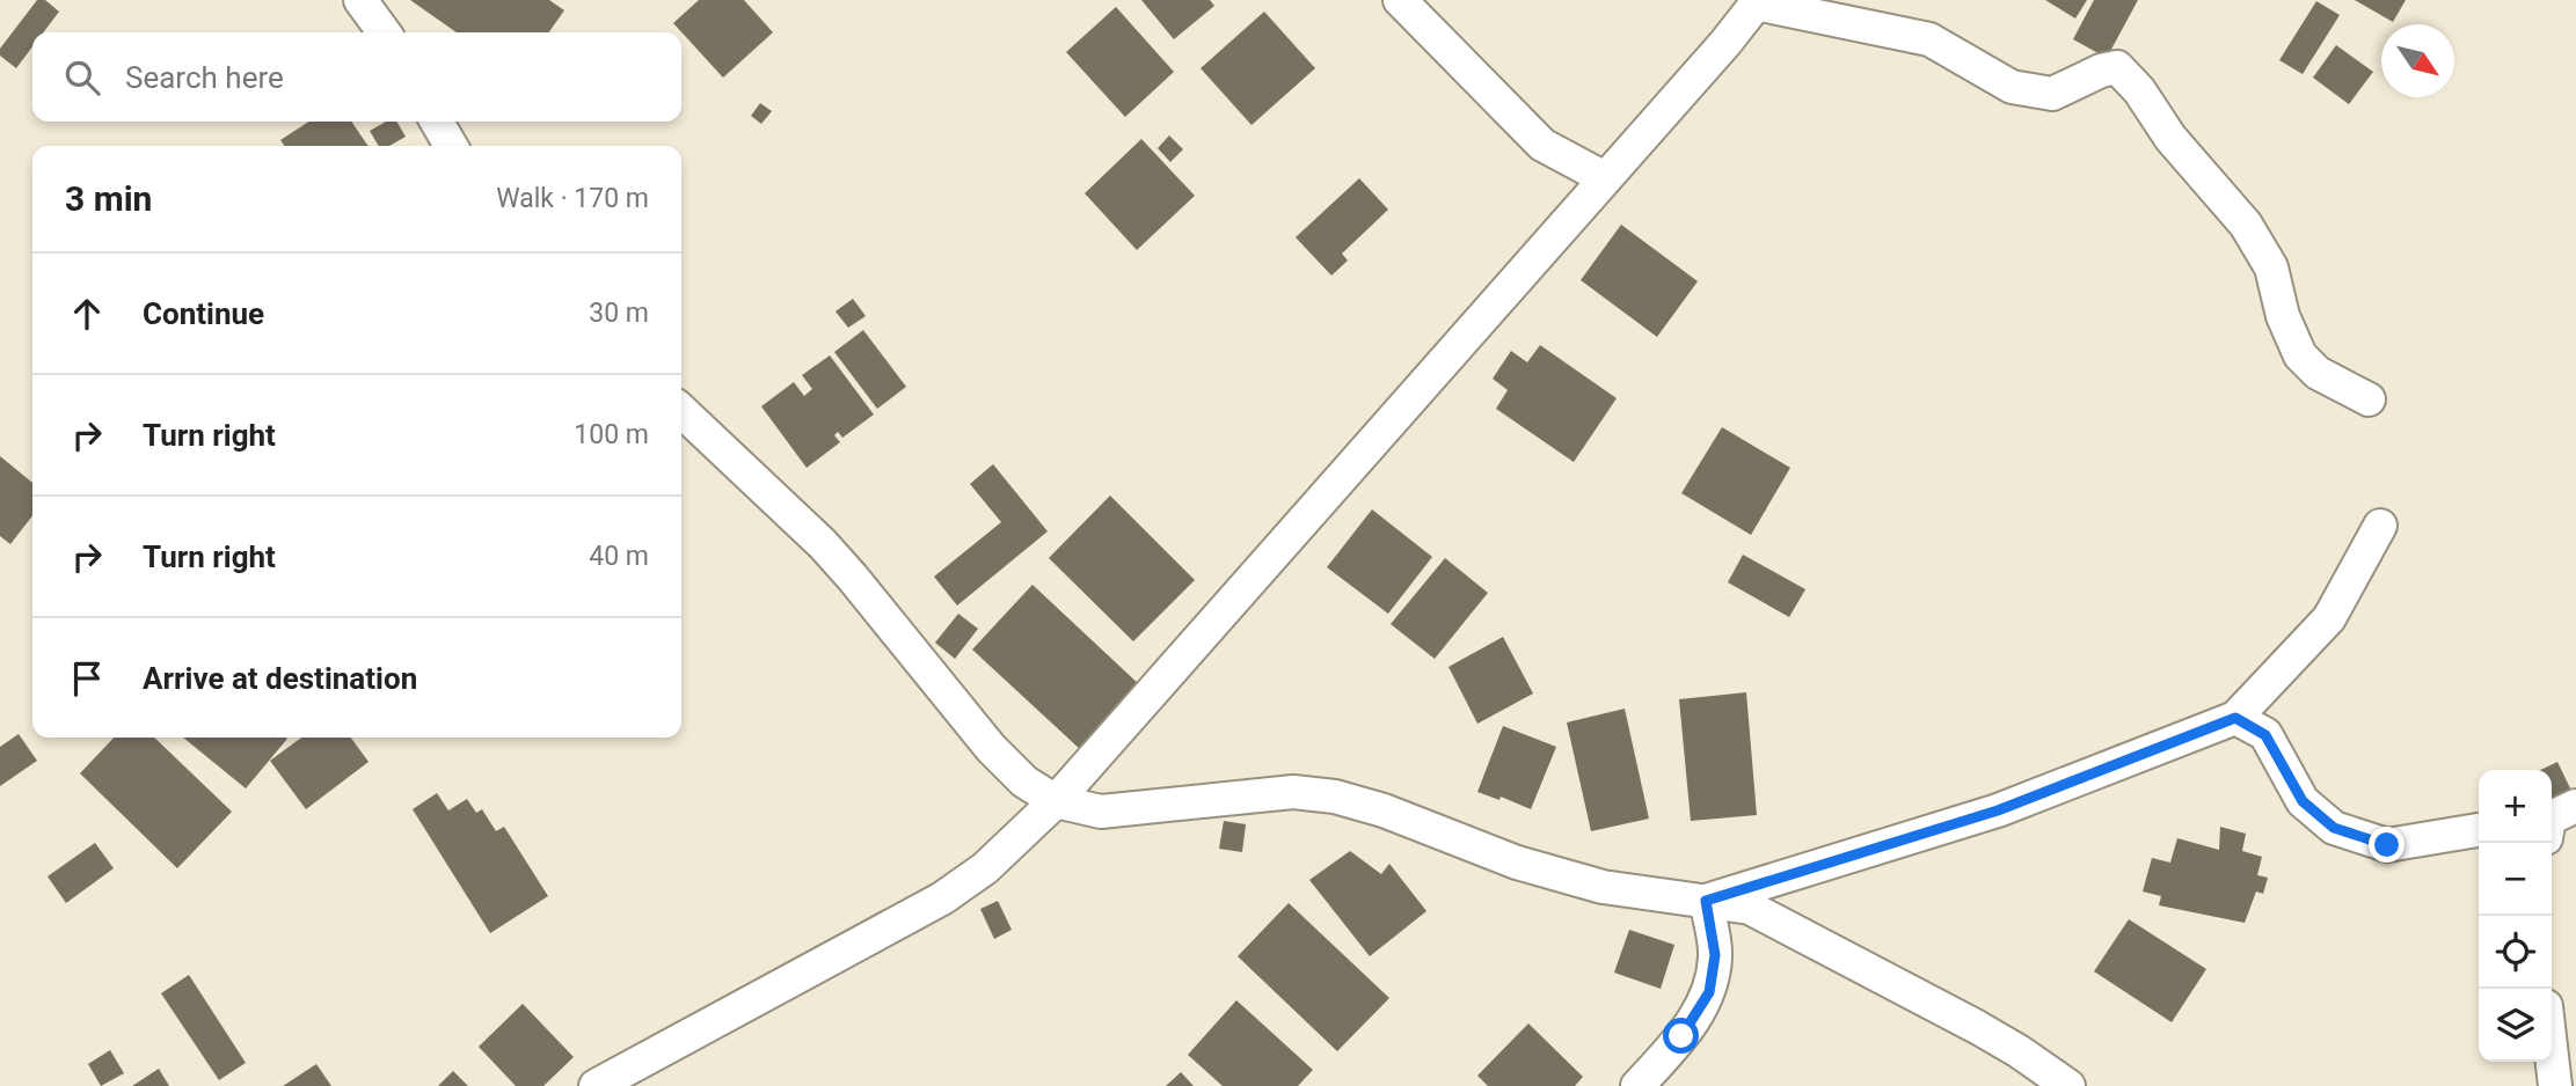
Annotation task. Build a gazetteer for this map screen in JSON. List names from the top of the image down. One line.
{"north":"bottom right","page":{"search":"Search here","heading":["3 min","Walk · 170 m"],"list":[["Continue","30 m"],["Turn right","100 m"],["Turn right","40 m"],"Arrive at destination"],"map_buttons":["+","−"]}}
